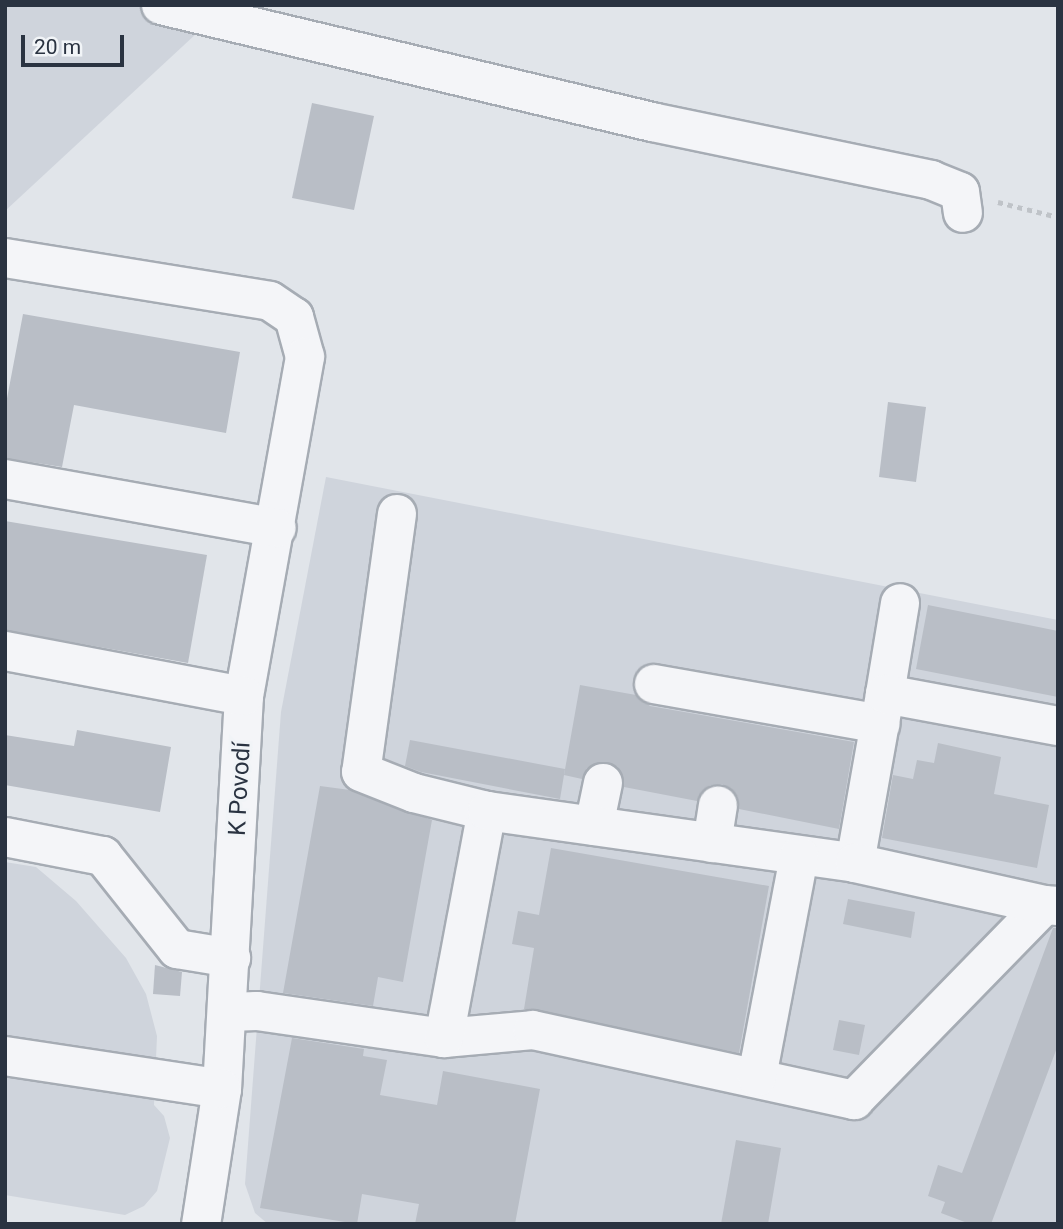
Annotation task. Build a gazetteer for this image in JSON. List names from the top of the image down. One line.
{"streets":{"lane":["K Povodí"]},"scale_bar":"20 m"}
